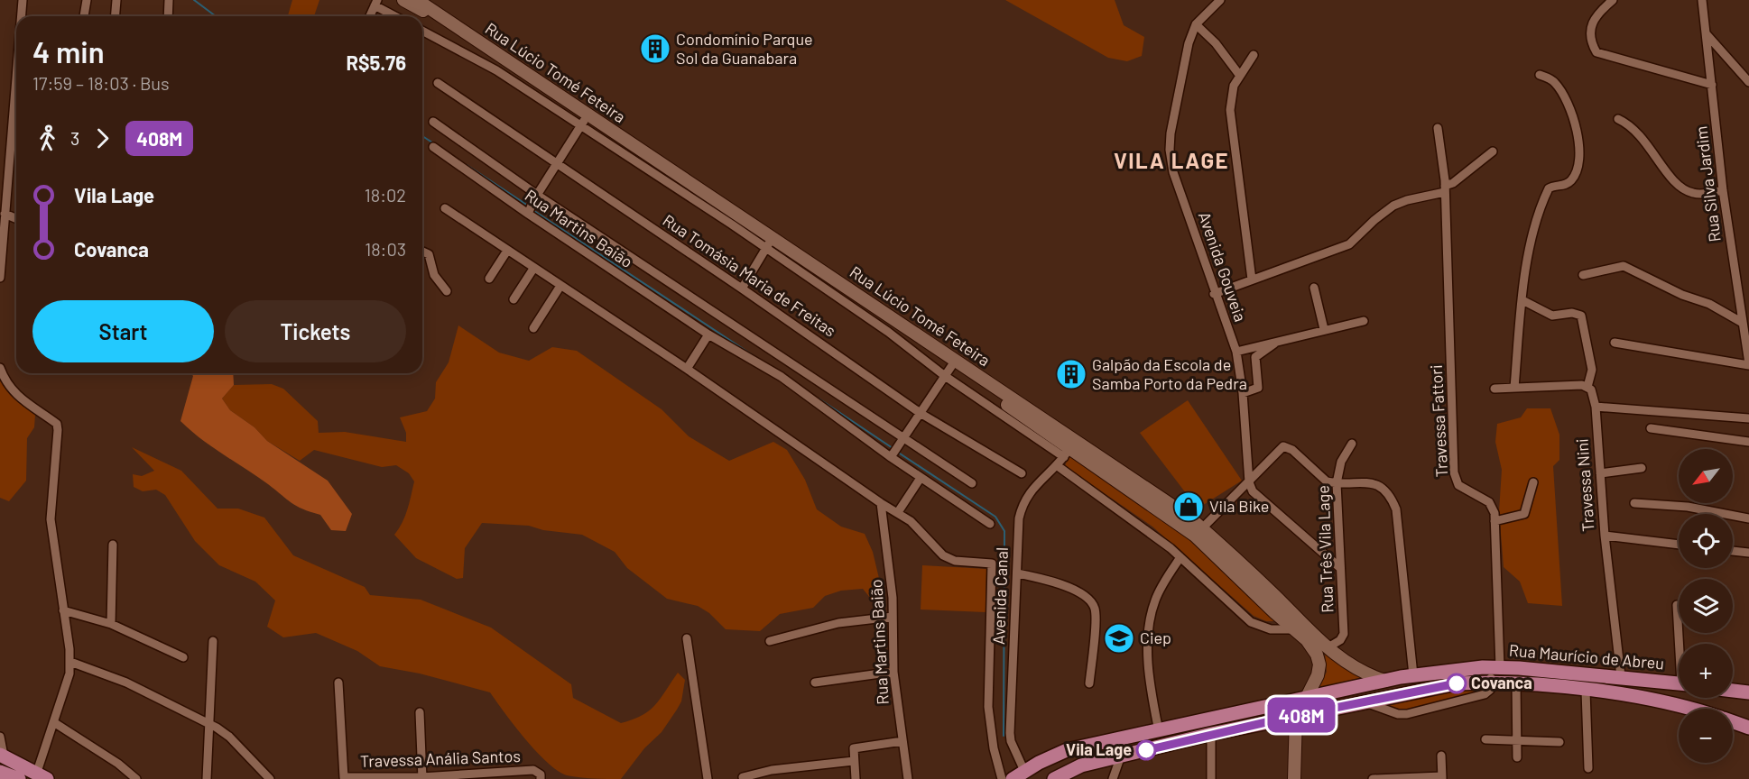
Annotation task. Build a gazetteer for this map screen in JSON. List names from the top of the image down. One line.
{"streets":{"main road":["Rua Lúcio Tomé Feteira","Rua Maurício de Abreu"],"street":["Rua Silva Jardim","Rua Martins Baião","Avenida Gouveia","Rua Tomásia Maria de Freitas","Travessa Fattori","Travessa Nini","Rua Três Vila Lage","Avenida Canal","Travessa Anália Santos"]},"crossings":[["Rua Lúcio Tomé Feteira","Rua Três Vila Lage"],["Rua Lúcio Tomé Feteira","Avenida Canal"],["Rua Lúcio Tomé Feteira","Rua Maurício de Abreu"],["Travessa Fattori","Rua Maurício de Abreu"],["Travessa Nini","Rua Maurício de Abreu"],["Avenida Canal","Rua Maurício de Abreu"]],"districts":["VILA LAGE"],"places":{"building":["Condomínio Parque Sol da Guanabara","Galpão da Escola de Samba Porto da Pedra"],"shop":["Vila Bike"],"school or university":["Ciep"],"other":["Covanca","Vila Lage"]},"lines":["bus line 408M"],"north":"bottom left","page":{"on_map":"408M","heading":["4 min","17:59 – 18:03 · Bus","R$5.76"],"legs":["3","408M"],"list":[{"name":"Vila Lage","value":"18:02"},{"name":"Covanca","value":"18:03"}],"buttons":["Start","Tickets"],"map_buttons":["+","−"]}}
